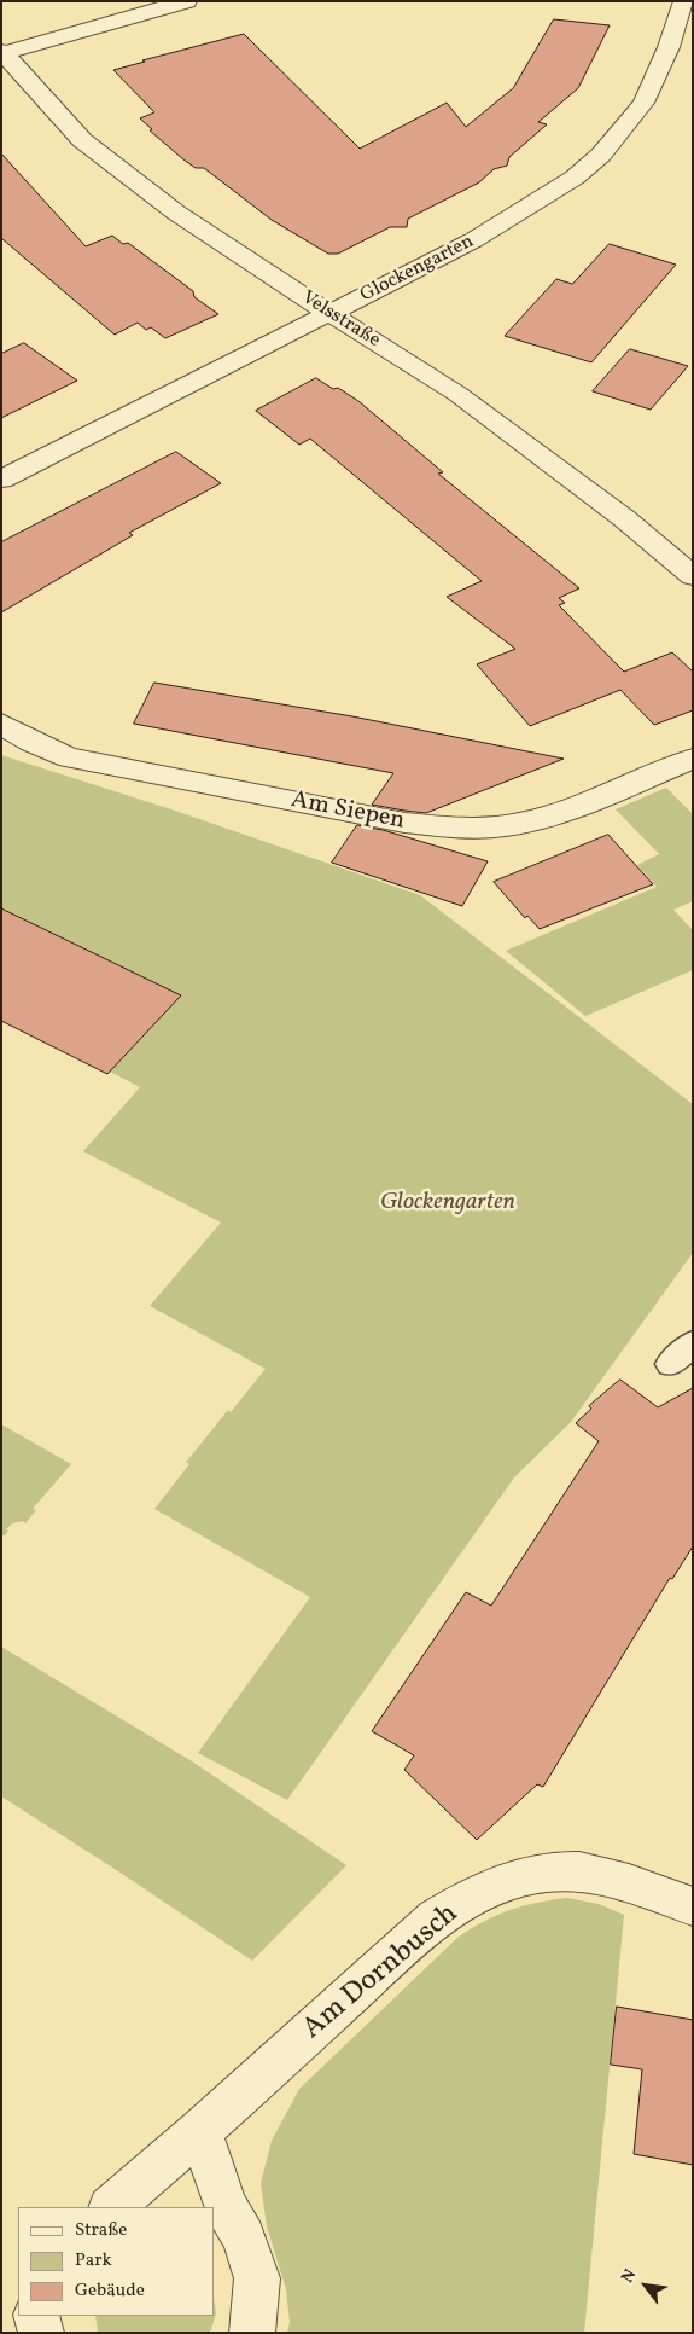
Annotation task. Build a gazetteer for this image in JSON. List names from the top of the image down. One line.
{"streets":{"street":["Glockengarten","Velsstraße","Am Siepen","Am Dornbusch"]},"crossings":[["Glockengarten","Velsstraße"]],"parks":["Glockengarten"],"legend":["Straße","Park","Gebäude"],"north":"top left"}
